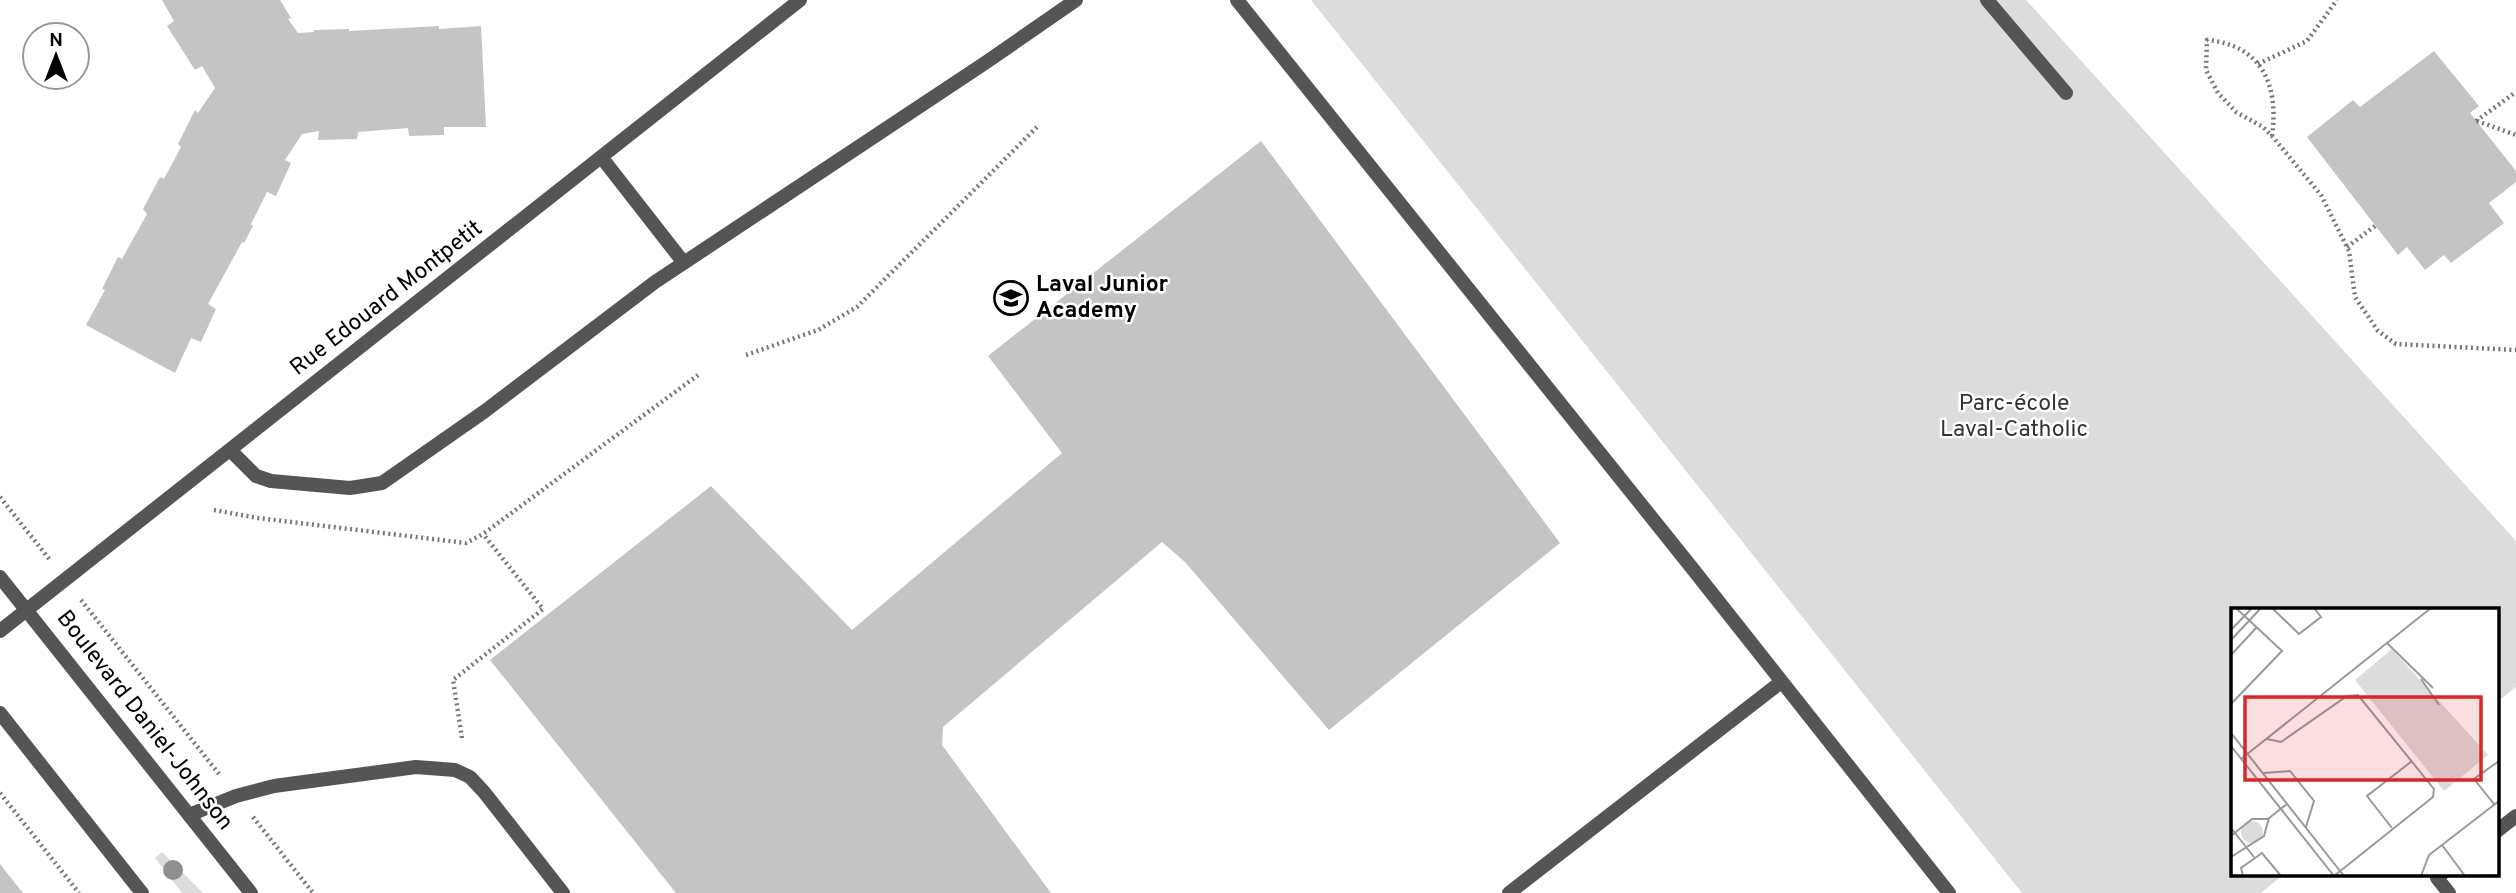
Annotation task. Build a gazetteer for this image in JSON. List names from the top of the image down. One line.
{"streets":{"street":["Rue Edouard Montpetit","Boulevard Daniel-Johnson"]},"crossings":[["Rue Edouard Montpetit","Boulevard Daniel-Johnson"]],"parks":["Parc-école Laval-Catholic"],"places":{"school or university":["Laval Junior Academy"]},"north":"top"}
